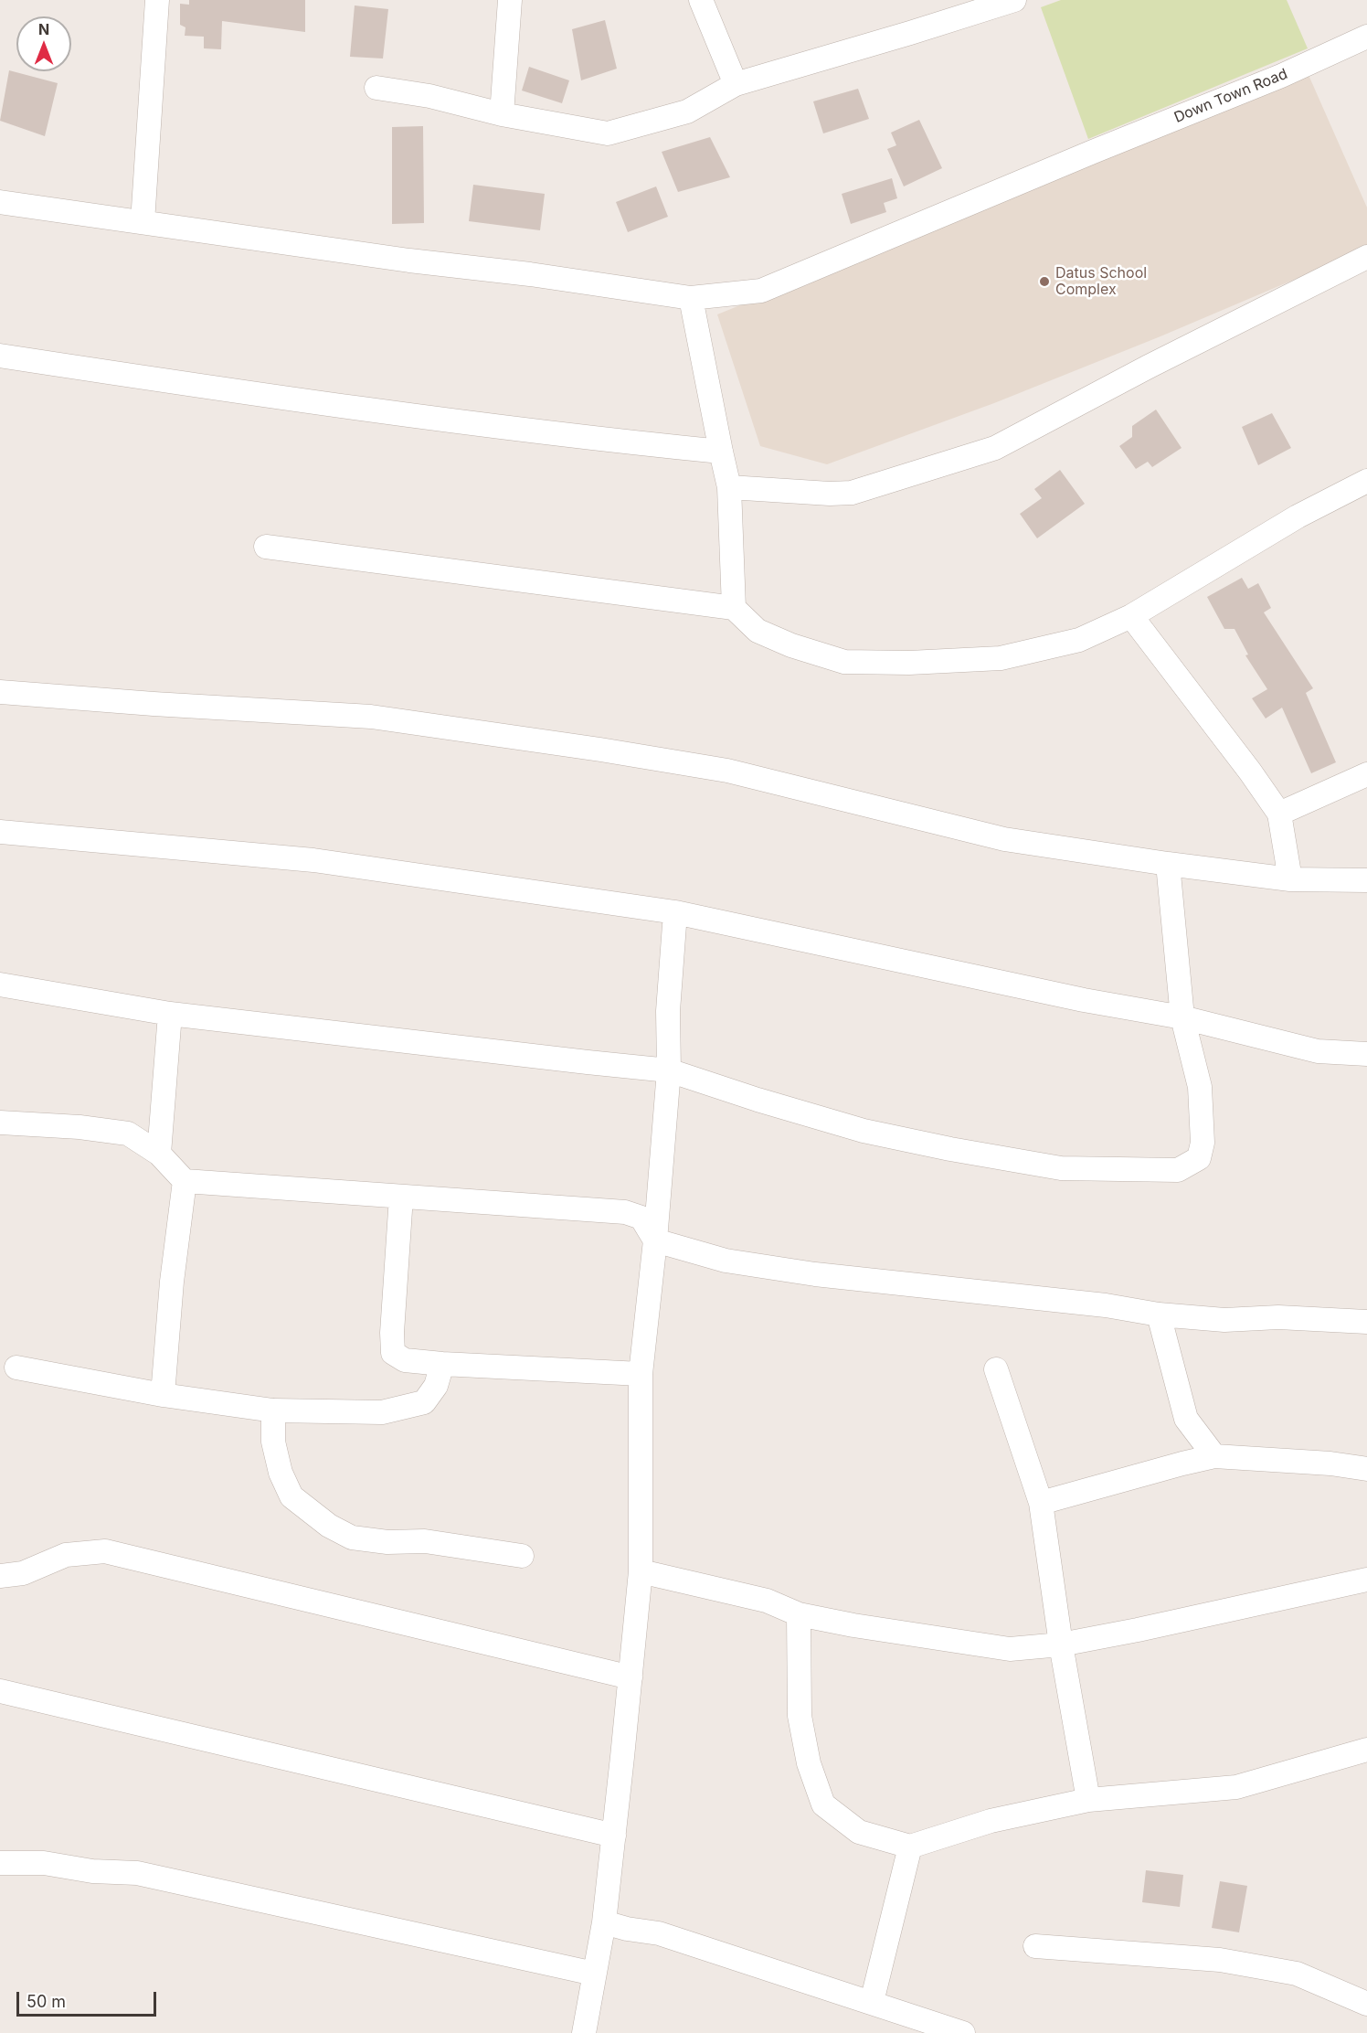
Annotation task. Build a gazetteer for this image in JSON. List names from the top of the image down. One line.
{"streets":{"street":["Down Town Road"]},"places":["Datus School Complex"],"scale_bar":"50 m","north":"top"}
